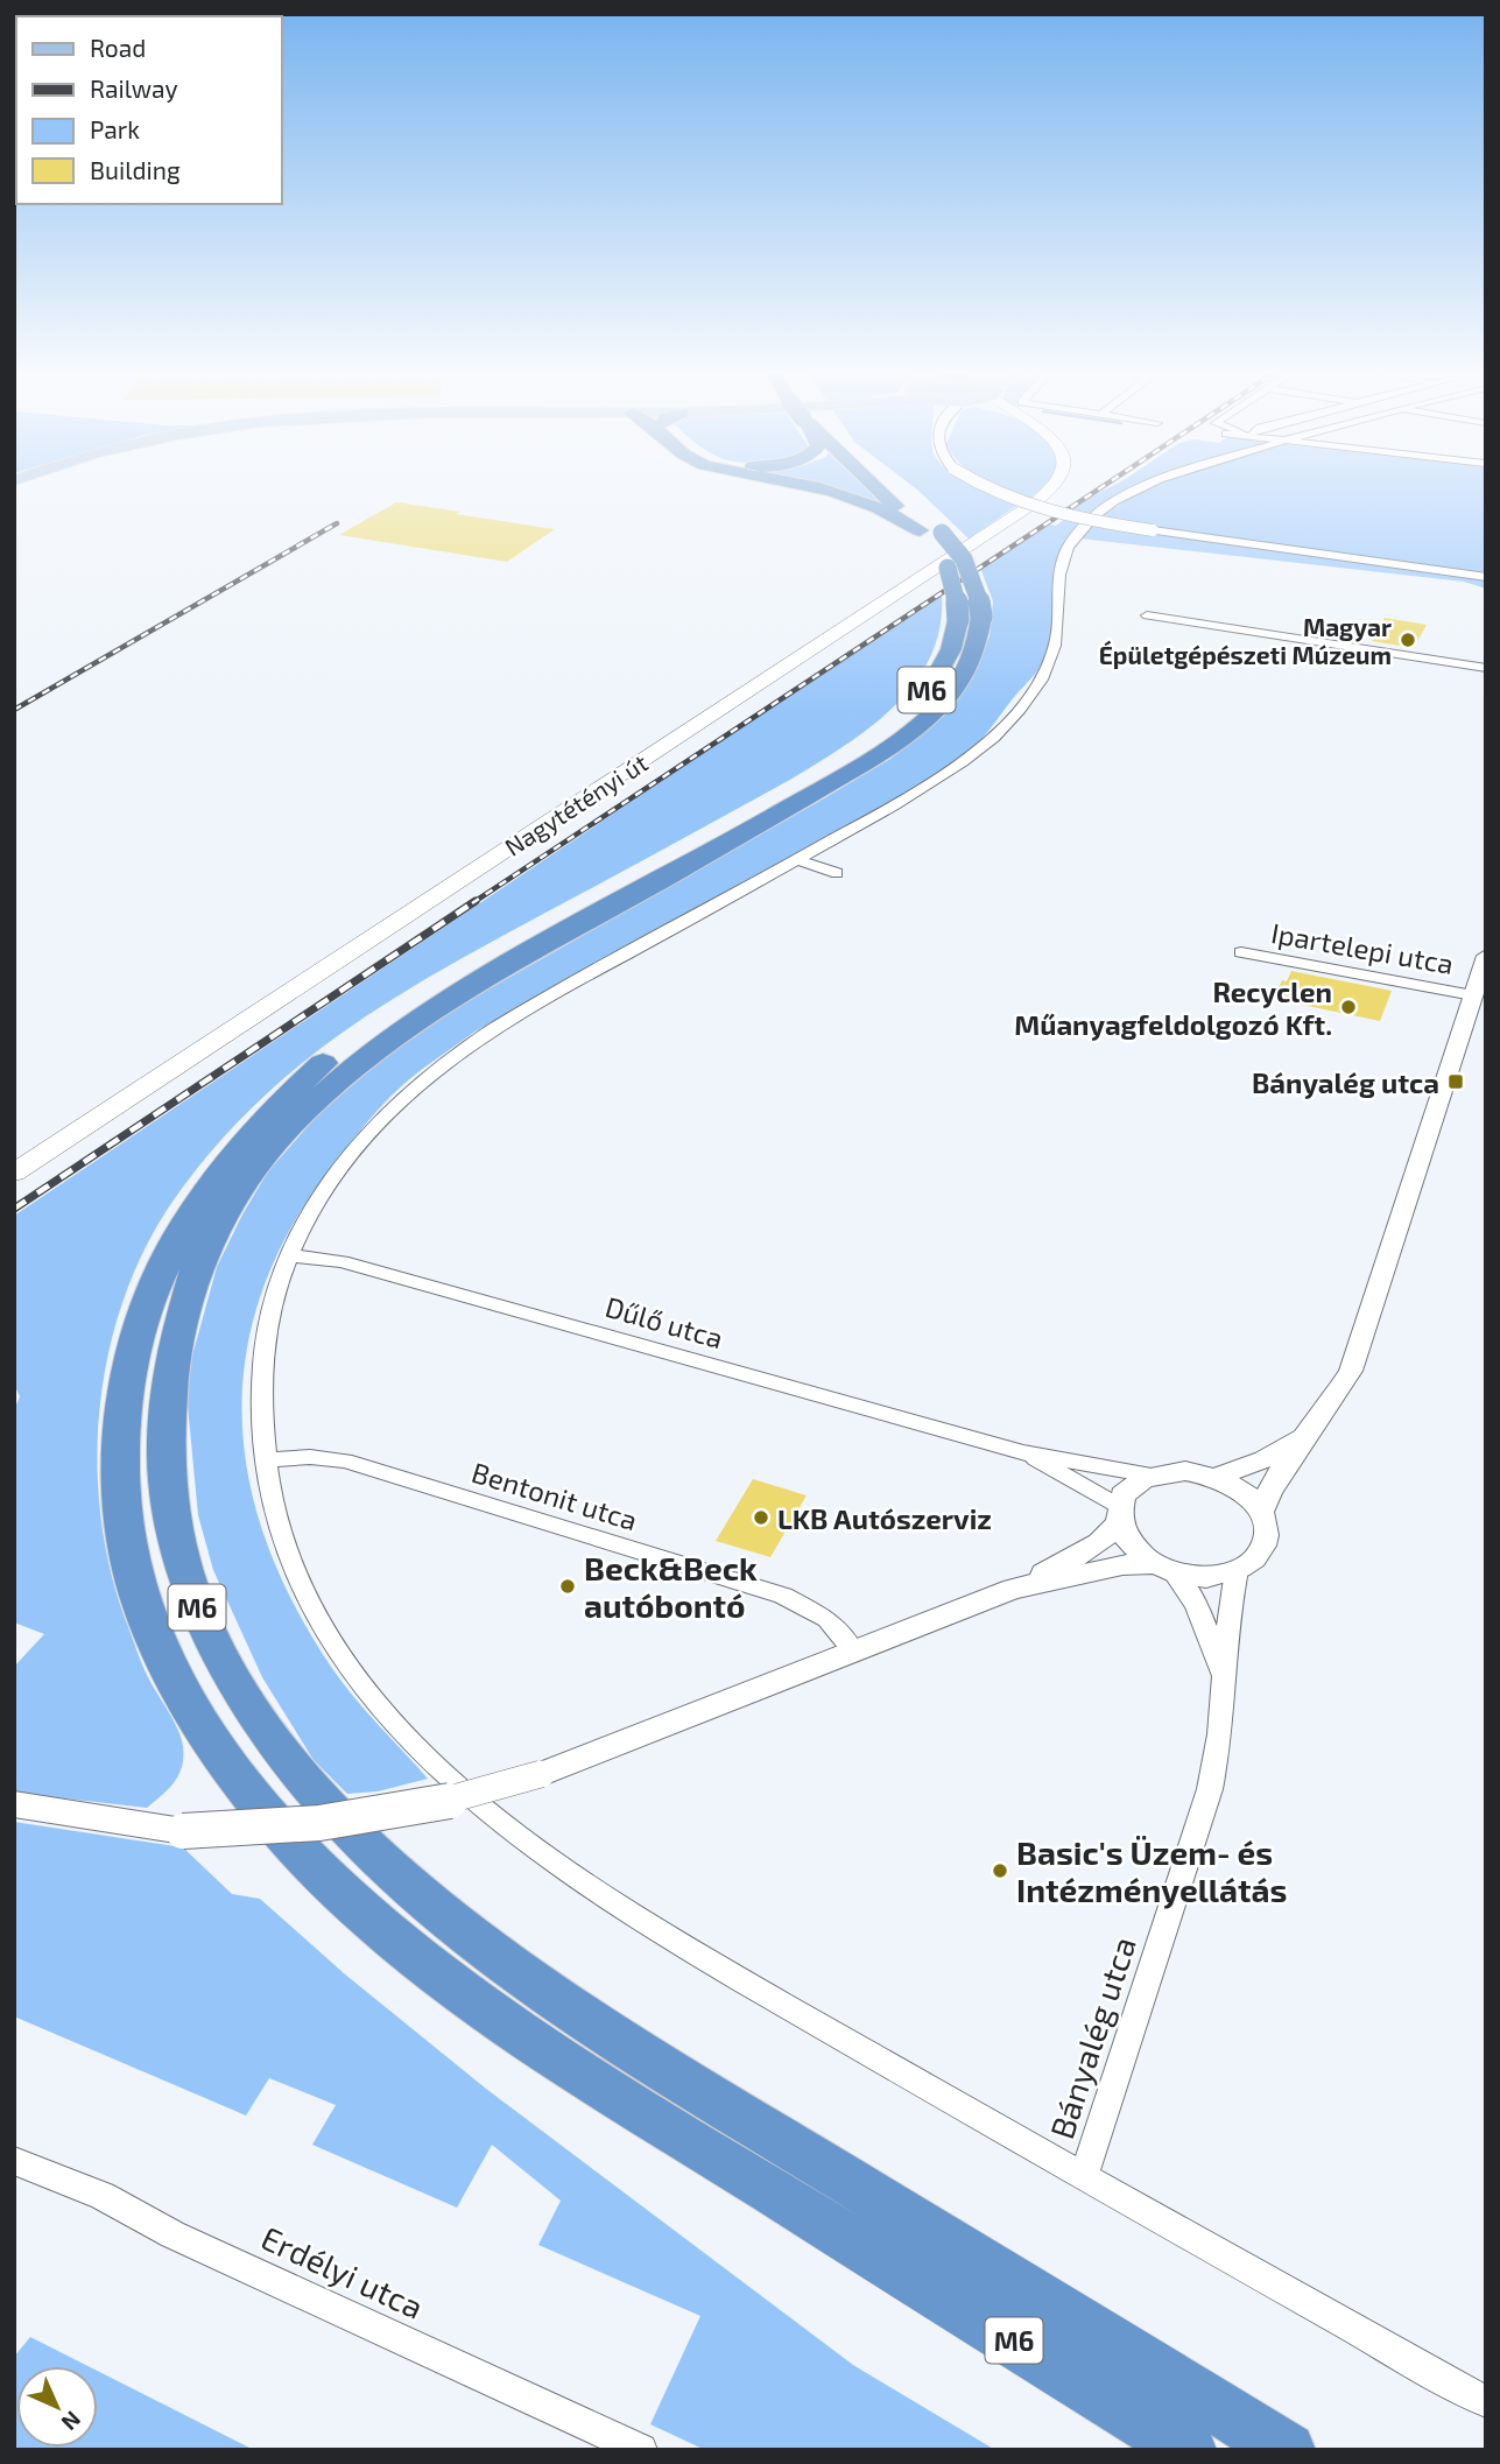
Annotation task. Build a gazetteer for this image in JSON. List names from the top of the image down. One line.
{"streets":{"highway":["M6"],"main road":["Nagytétényi út"],"street":["Ipartelepi utca","Dűlő utca","Bentonit utca","Bányalég utca","Erdélyi utca"]},"crossings":[["Dűlő utca","Bányalég utca"]],"places":{"other":["Magyar Épületgépészeti Múzeum","Recyclen Műanyagfeldolgozó Kft.","LKB Autószerviz","Beck&Beck autóbontó","Basic's Üzem- és Intézményellátás"],"transit":["Bányalég utca"]},"legend":["Road","Railway","Park","Building"],"north":"bottom right"}
